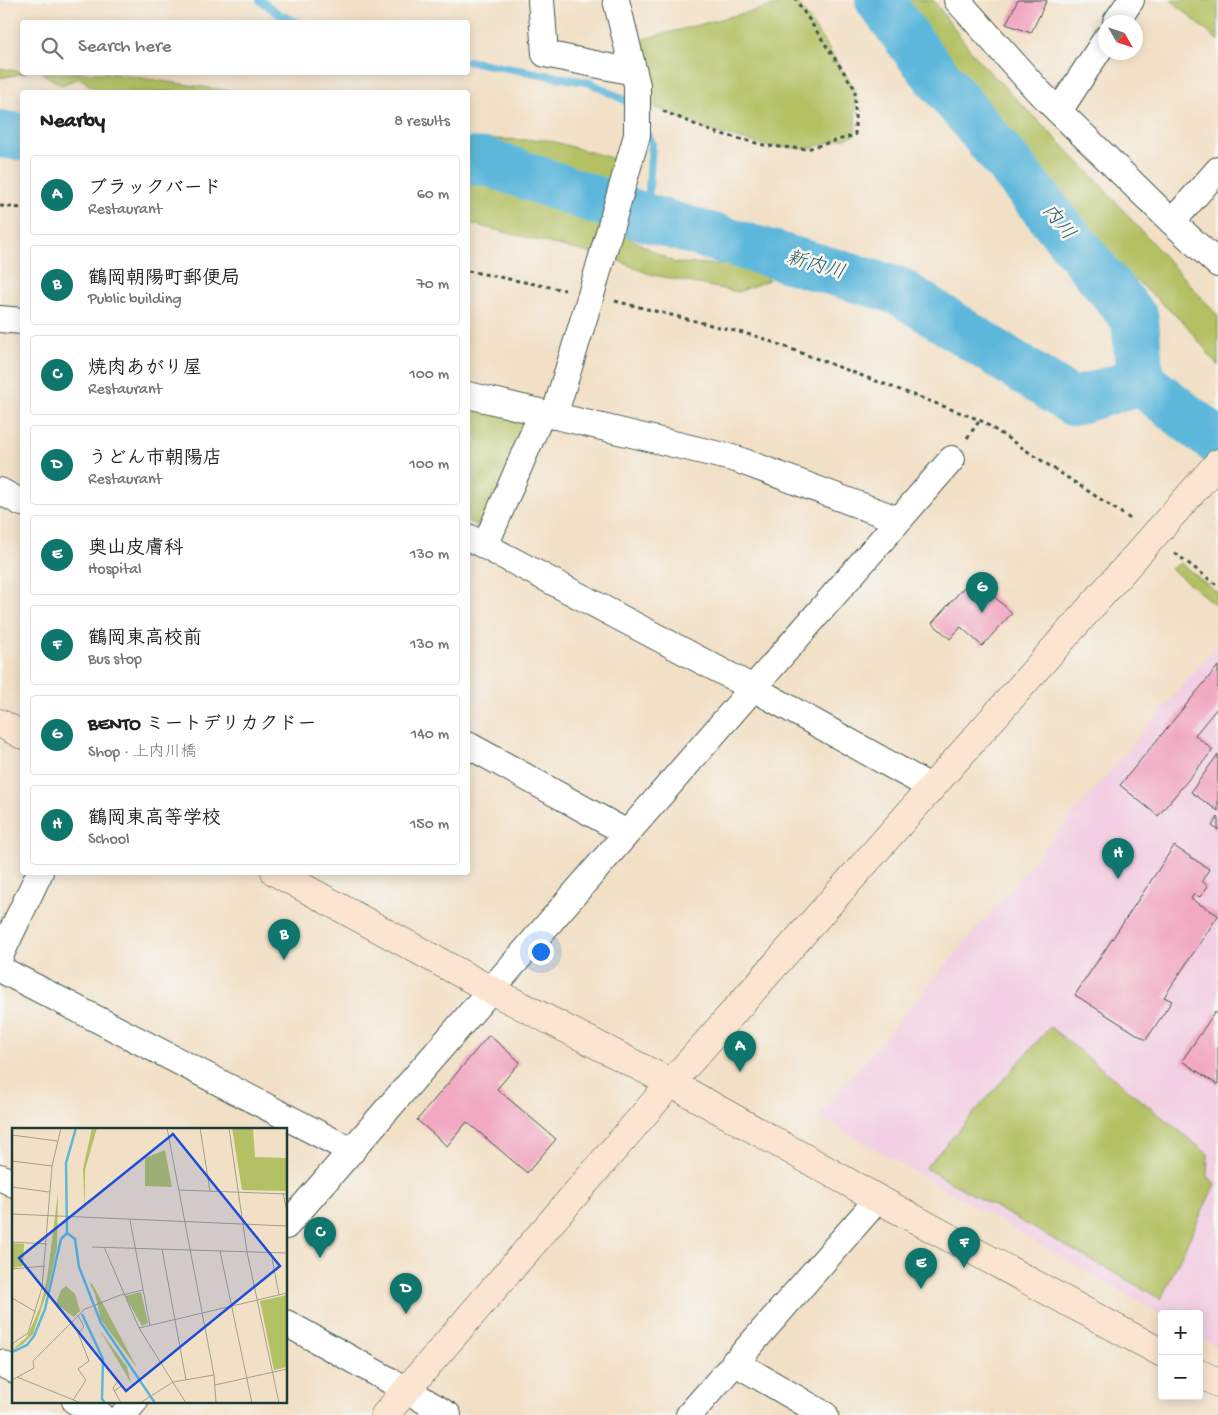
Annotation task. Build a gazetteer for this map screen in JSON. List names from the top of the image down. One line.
{"water":["内川","新内川"],"north":"bottom right","page":{"search":"Search here","heading":["Nearby","8 results"],"list":[{"mark":"A","name":"ブラックバード","note":"Restaurant","value":"60 m"},{"mark":"B","name":"鶴岡朝陽町郵便局","note":"Public building","value":"70 m"},{"mark":"C","name":"焼肉あがり屋","note":"Restaurant","value":"100 m"},{"mark":"D","name":"うどん市朝陽店","note":"Restaurant","value":"100 m"},{"mark":"E","name":"奥山皮膚科","note":"Hospital","value":"130 m"},{"mark":"F","name":"鶴岡東高校前","note":"Bus stop","value":"130 m"},{"mark":"G","name":"BENTO ミートデリカクドー","note":"Shop · 上内川橋","value":"140 m"},{"mark":"H","name":"鶴岡東高等学校","note":"School","value":"150 m"}],"pins":["G","H","B","A","C","F","E","D"],"map_buttons":["+","−"]}}
